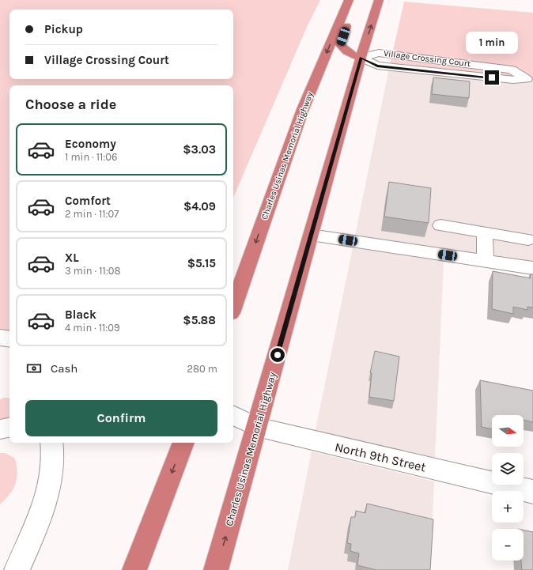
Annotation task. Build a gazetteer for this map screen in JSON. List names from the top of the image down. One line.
{"streets":{"highway":["Charles Usinas Memorial Highway"],"street":["Village Crossing Court","North 9th Street"]},"crossings":[["Village Crossing Court","Charles Usinas Memorial Highway"],["Charles Usinas Memorial Highway","North 9th Street"]],"north":"right","page":{"banner":["Pickup","Village Crossing Court"],"bubble":"1 min","heading":"Choose a ride","list":[{"name":"Economy","note":"1 min · 11:06","value":"$3.03"},{"name":"Comfort","note":"2 min · 11:07","value":"$4.09"},{"name":"XL","note":"3 min · 11:08","value":"$5.15"},{"name":"Black","note":"4 min · 11:09","value":"$5.88"}],"pay":["Cash","280 m"],"buttons":"Confirm","map_buttons":["+","−"]}}
